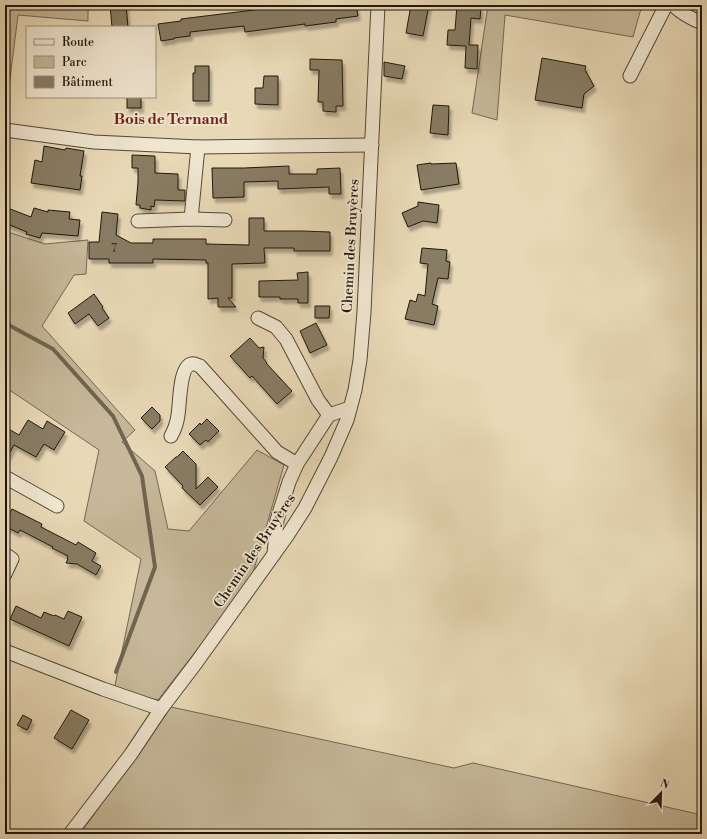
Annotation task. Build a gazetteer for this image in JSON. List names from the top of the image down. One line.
{"streets":{"street":["Chemin des Bruyères"]},"districts":["Bois de Ternand"],"house_numbers":["7"],"legend":["Route","Parc","Bâtiment"],"north":"top right"}
